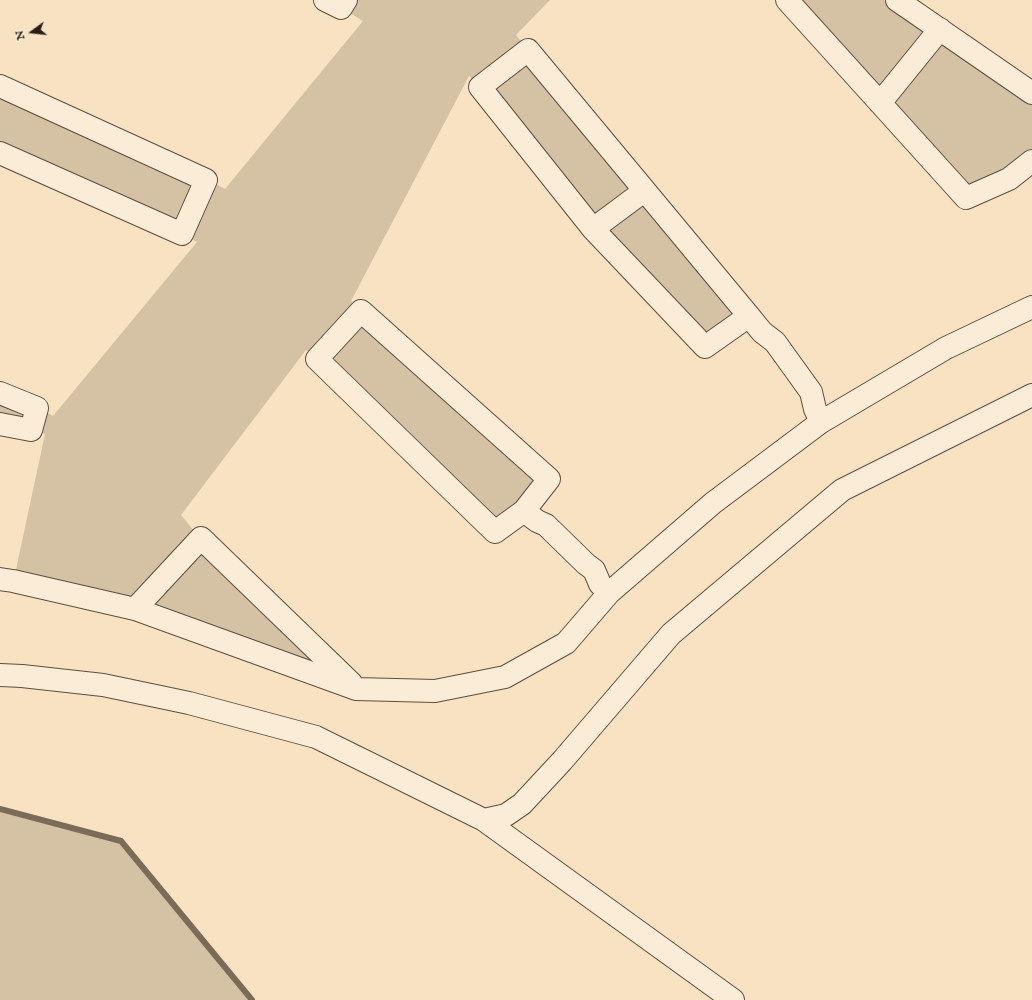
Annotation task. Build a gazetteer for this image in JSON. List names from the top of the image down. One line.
{"north":"left"}
